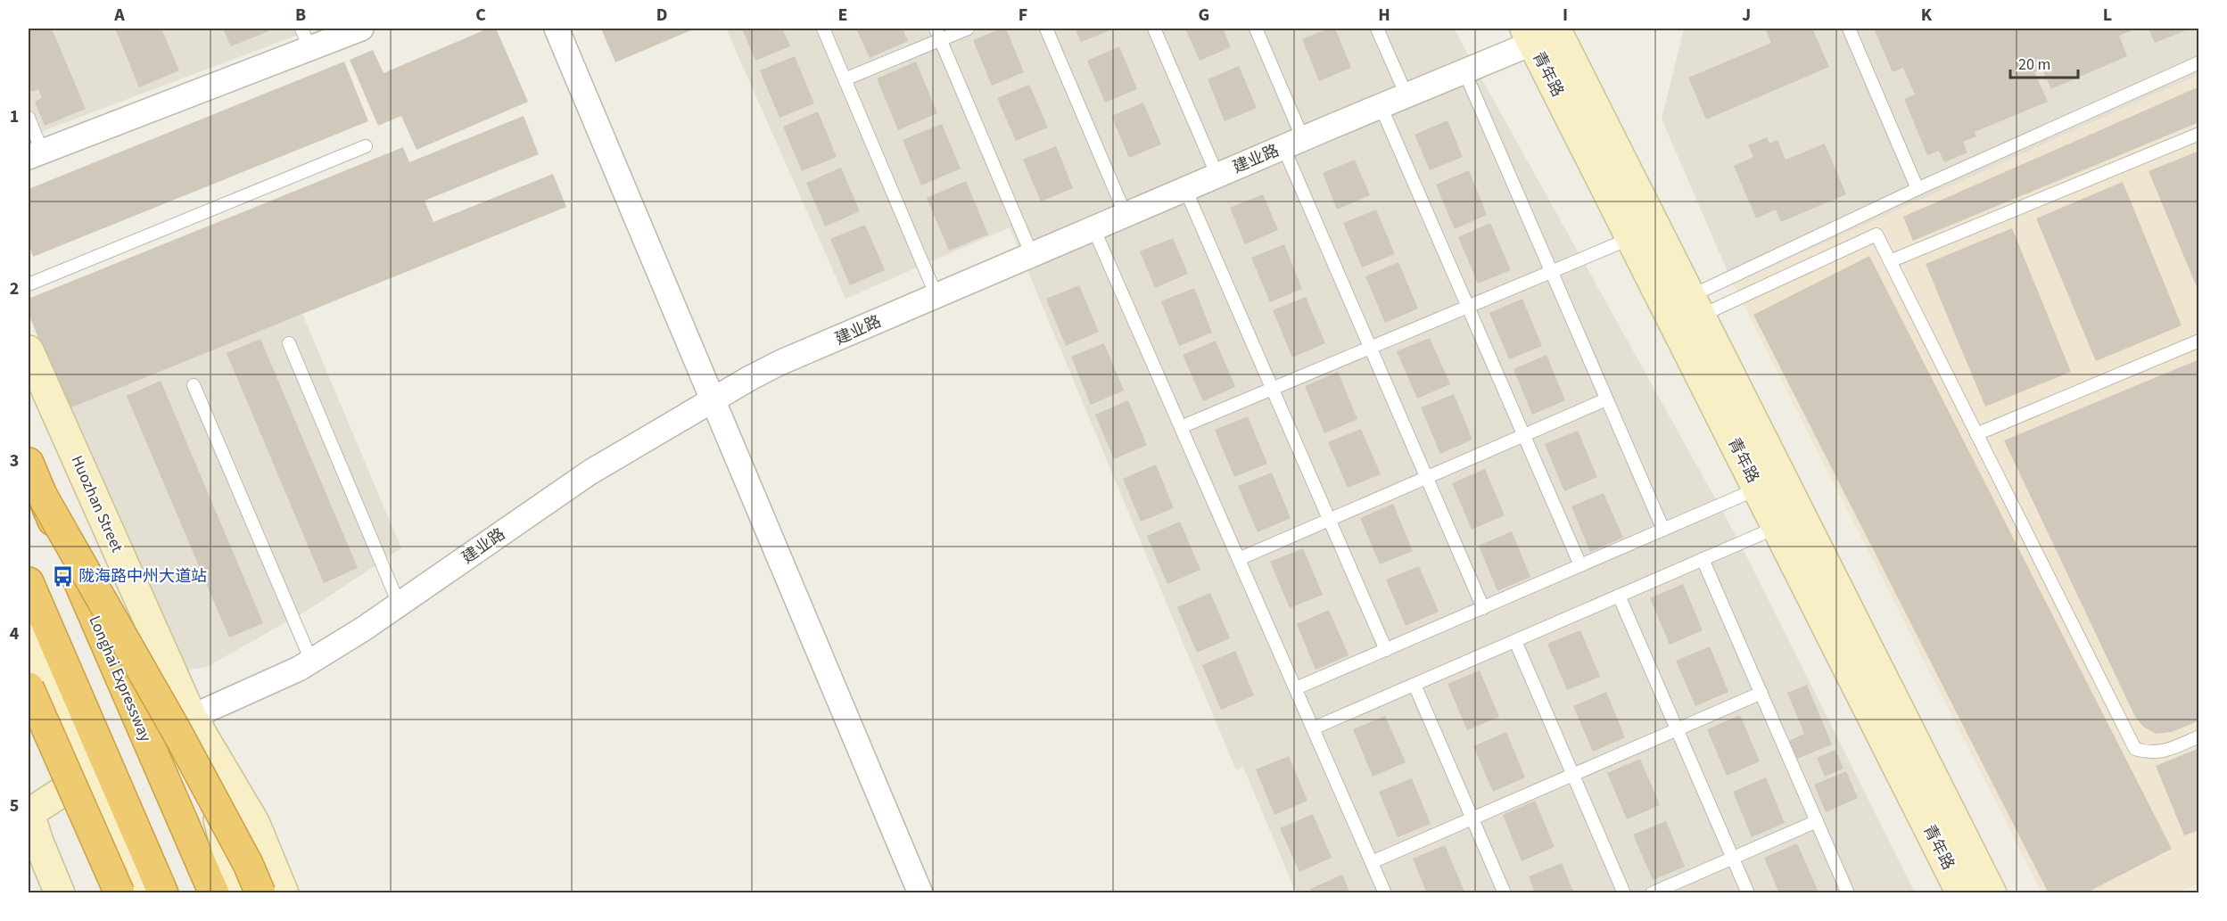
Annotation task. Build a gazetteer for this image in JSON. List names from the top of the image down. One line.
{"streets":{"highway":["Longhai Expressway"],"street":["青年路","建业路","Huozhan Street"]},"crossings":[["青年路","建业路"],["建业路","Huozhan Street"]],"places":{"bus stop":["陇海路中州大道站"]},"scale_bar":"20 m","grid":{"columns":["A","B","C","D","E","F","G","H","I","J","K","L"],"rows":["1","2","3","4","5"]}}
